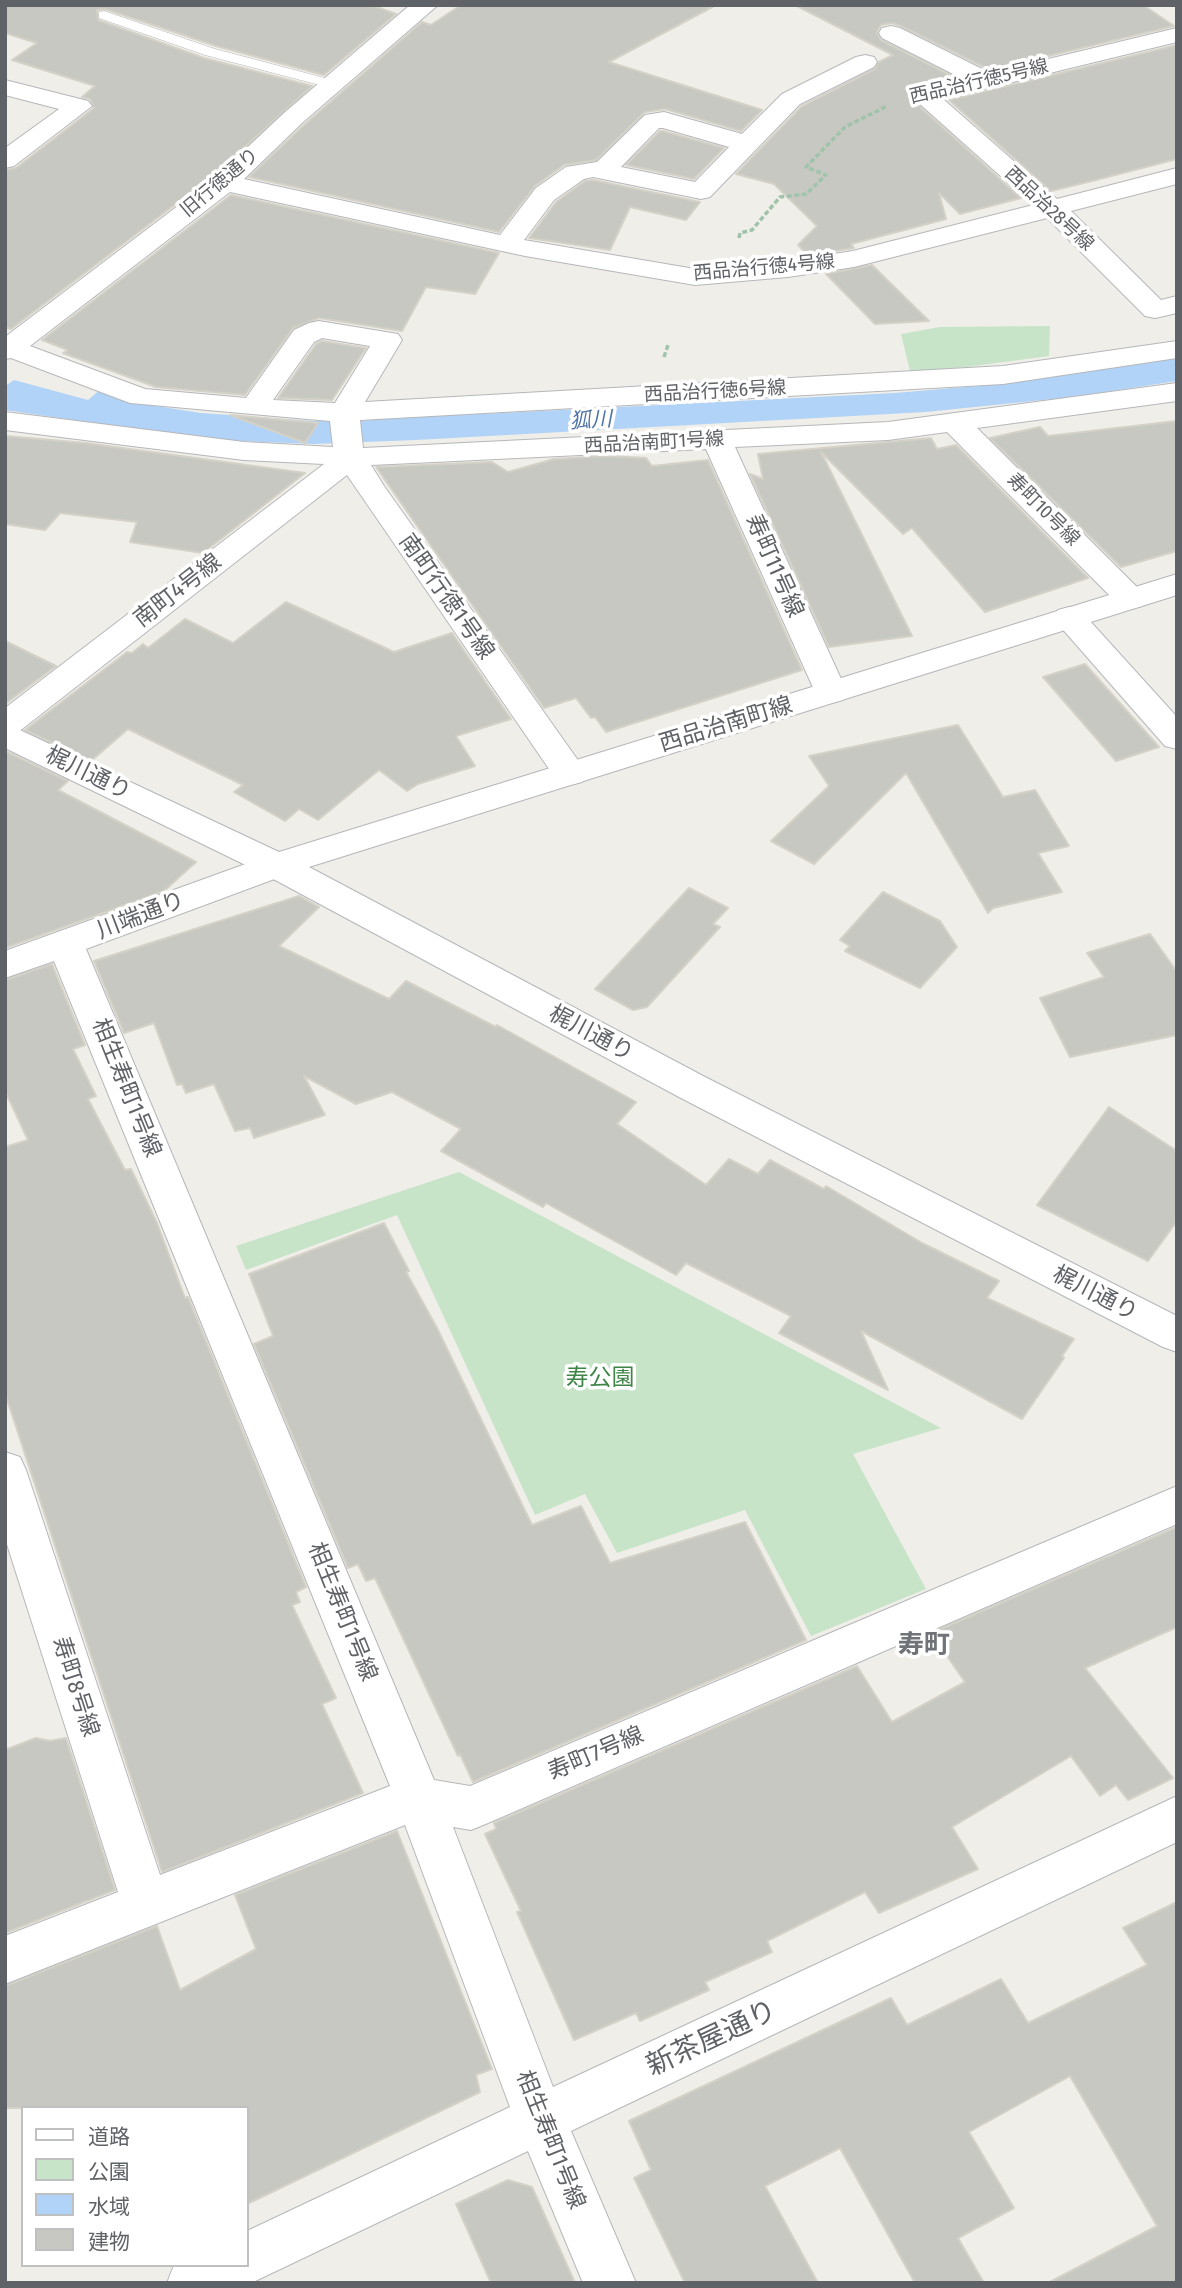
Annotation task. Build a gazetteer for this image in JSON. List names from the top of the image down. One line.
{"streets":{"street":["西品治行徳5号線","旧行徳通り","西品治28号線","西品治行徳4号線","西品治行徳6号線","西品治南町1号線","寿町10号線","寿町11号線","南町4号線","南町行徳1号線","西品治南町線","梶川通り","川端通り","相生寿町1号線","寿町8号線","寿町7号線","新茶屋通り"]},"crossings":[["西品治行徳5号線","西品治28号線"],["西品治行徳5号線","西品治行徳4号線"],["旧行徳通り","西品治行徳4号線"],["旧行徳通り","西品治行徳6号線"],["西品治28号線","西品治行徳4号線"],["西品治28号線","西品治行徳6号線"],["西品治行徳6号線","南町行徳1号線"],["西品治南町1号線","寿町10号線"],["西品治南町1号線","寿町11号線"],["西品治南町1号線","南町4号線"],["西品治南町1号線","南町行徳1号線"],["寿町10号線","西品治南町線"],["寿町11号線","西品治南町線"],["南町4号線","南町行徳1号線"],["南町行徳1号線","西品治南町線"],["西品治南町線","梶川通り"],["西品治南町線","川端通り"],["梶川通り","川端通り"],["川端通り","相生寿町1号線"],["相生寿町1号線","寿町7号線"],["相生寿町1号線","新茶屋通り"],["寿町8号線","寿町7号線"]],"districts":["寿町"],"water":["狐川"],"parks":["寿公園"],"legend":["道路","公園","水域","建物"]}
